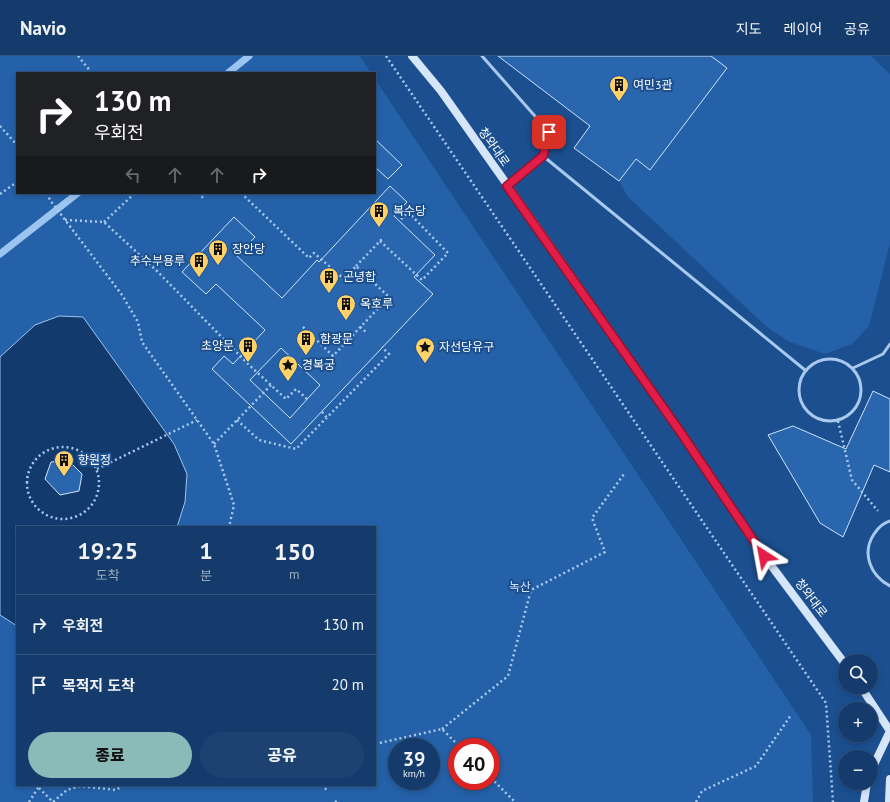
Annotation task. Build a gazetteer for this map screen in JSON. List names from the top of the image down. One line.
{"streets":{"street":["청와대로"]},"parks":["녹산"],"places":{"building":["여민3관","복수당","장안당","추수부용루","곤녕합","옥호루","함광문","초양문","향원정"],"place":["자선당유구","경복궁"]},"page":{"header":"Navio","nav":["지도","레이어","공유"],"turn":["130 m","우회전"],"eta":["19:25","도착","1","분","150","m"],"list":[{"name":"우회전","value":"130 m"},{"name":"목적지 도착","value":"20 m"}],"map_buttons":["+","−"],"buttons":["종료","공유"],"speed":"39 km/h","limit":"40"}}
